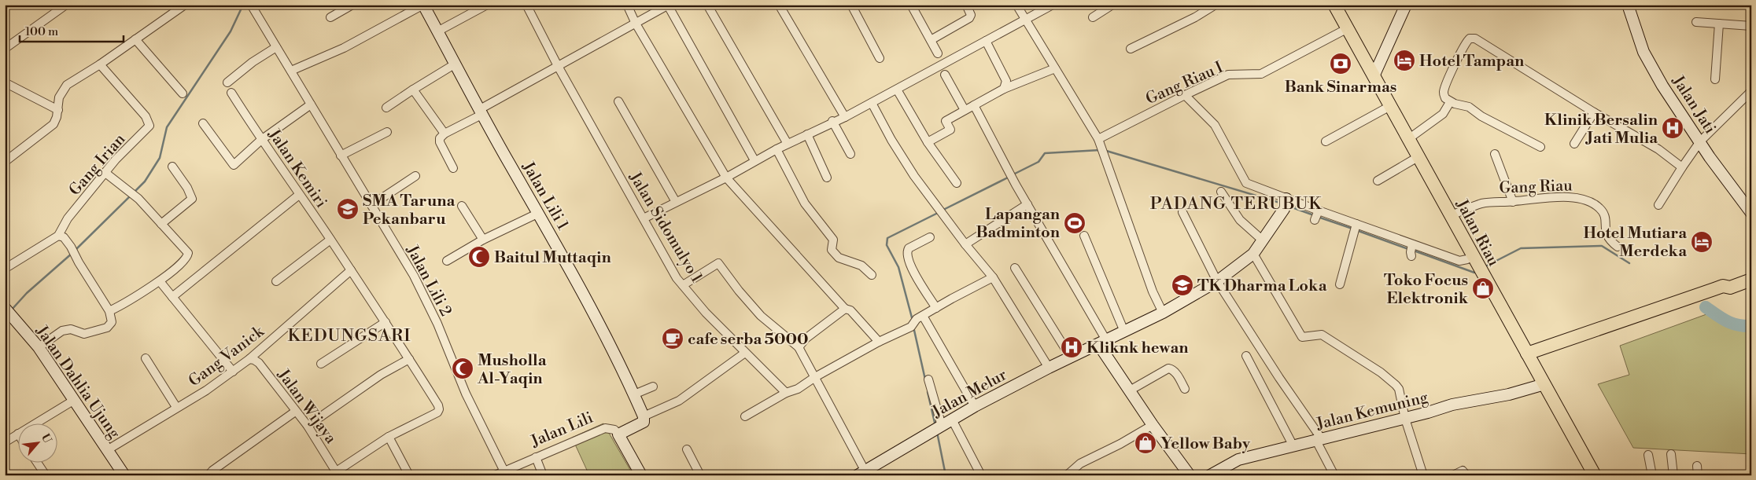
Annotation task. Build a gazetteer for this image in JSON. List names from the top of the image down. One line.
{"streets":{"main road":["Jalan Riau"],"street":["Gang Riau I","Jalan Jati","Gang Irian","Jalan Kemiri","Gang Riau","Jalan Lili 1","Jalan Sidomulyo 1","Jalan Lili 2","Gang Vanick","Jalan Dahlia Ujung","Jalan Melur","Jalan Wijaya","Jalan Kemuning","Jalan Lili"]},"crossings":[["Gang Riau I","Jalan Riau"],["Jalan Kemiri","Gang Vanick"],["Jalan Kemiri","Jalan Wijaya"],["Gang Riau","Jalan Riau"],["Jalan Riau","Jalan Kemuning"],["Jalan Lili 2","Jalan Lili"],["Gang Vanick","Jalan Dahlia Ujung"],["Gang Vanick","Jalan Wijaya"]],"districts":["PADANG TERUBUK","KEDUNGSARI"],"places":{"hotel":["Hotel Tampan","Hotel Mutiara Merdeka"],"bank":["Bank Sinarmas"],"hospital":["Klinik Bersalin Jati Mulia","Kliknk hewan"],"school or university":["SMA Taruna Pekanbaru","TK Dharma Loka"],"sports":["Lapangan Badminton"],"mosque":["Baitul Muttaqin","Musholla Al-Yaqin"],"shop":["Toko Focus Elektronik","Yellow Baby"],"cafe":["cafe serba 5000"]},"scale_bar":"100 m","north":"top right"}
